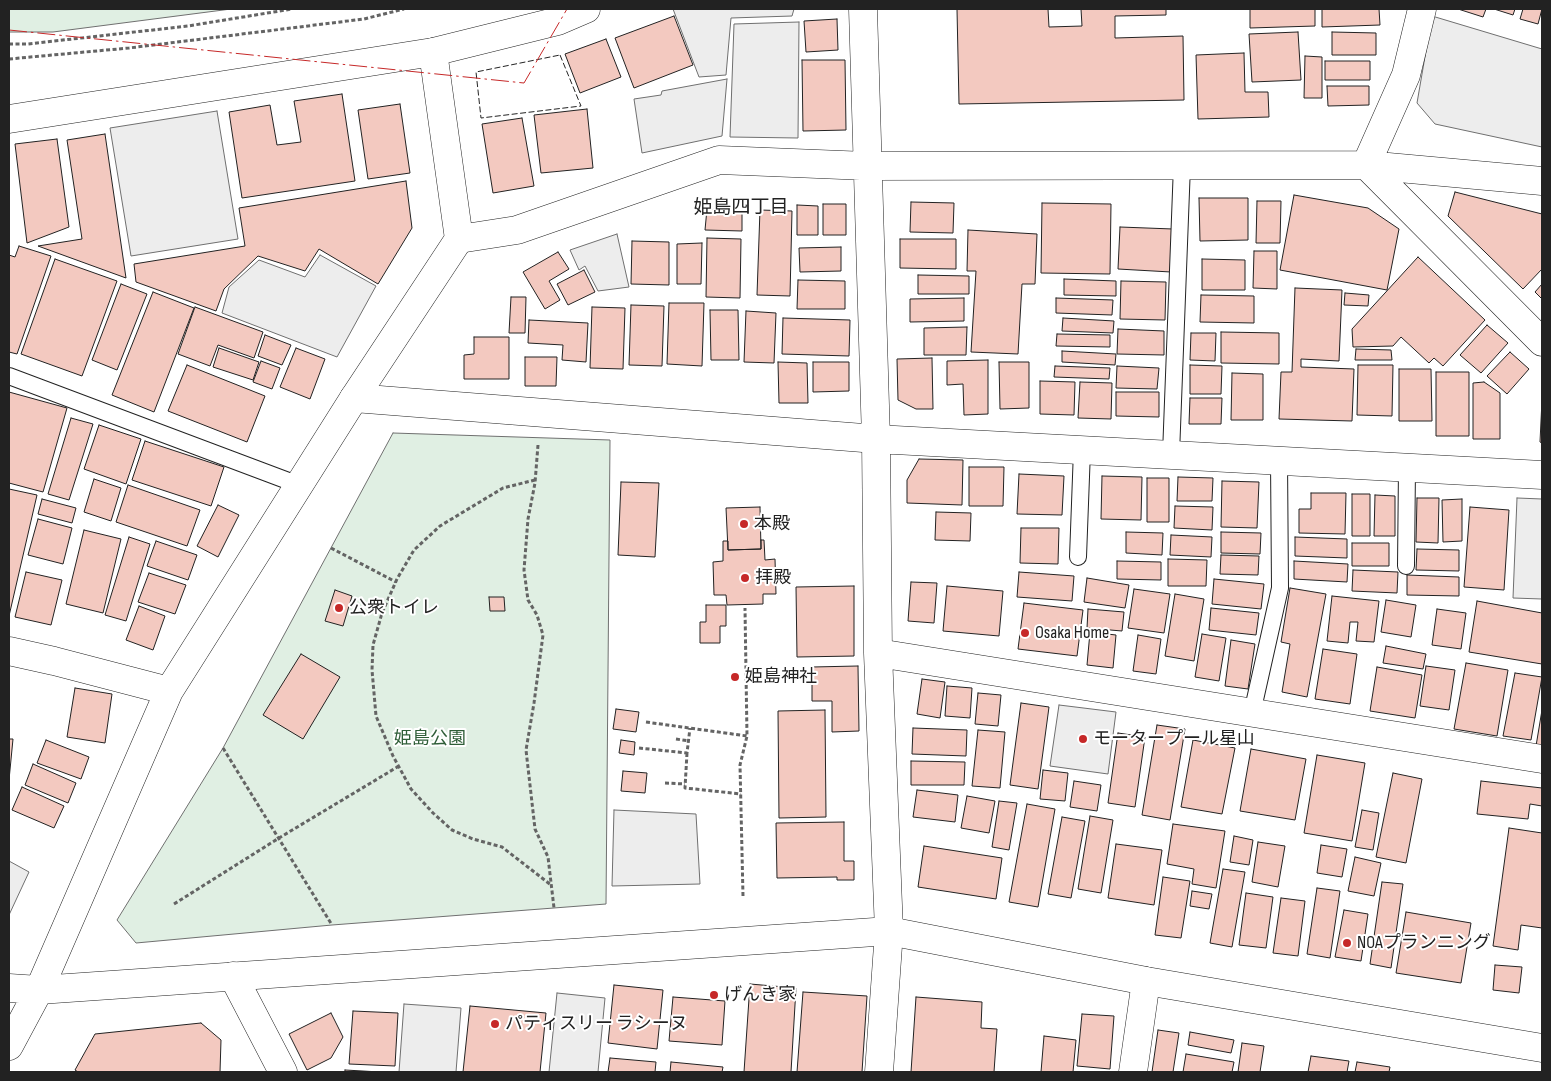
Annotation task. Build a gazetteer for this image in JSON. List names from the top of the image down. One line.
{"districts":["姫島四丁目"],"parks":["姫島公園"],"places":["本殿","拝殿","公衆トイレ","Osaka Home","姫島神社","モータープール星山","NOAプランニング","げんき家","パティスリー ラシーヌ"]}
